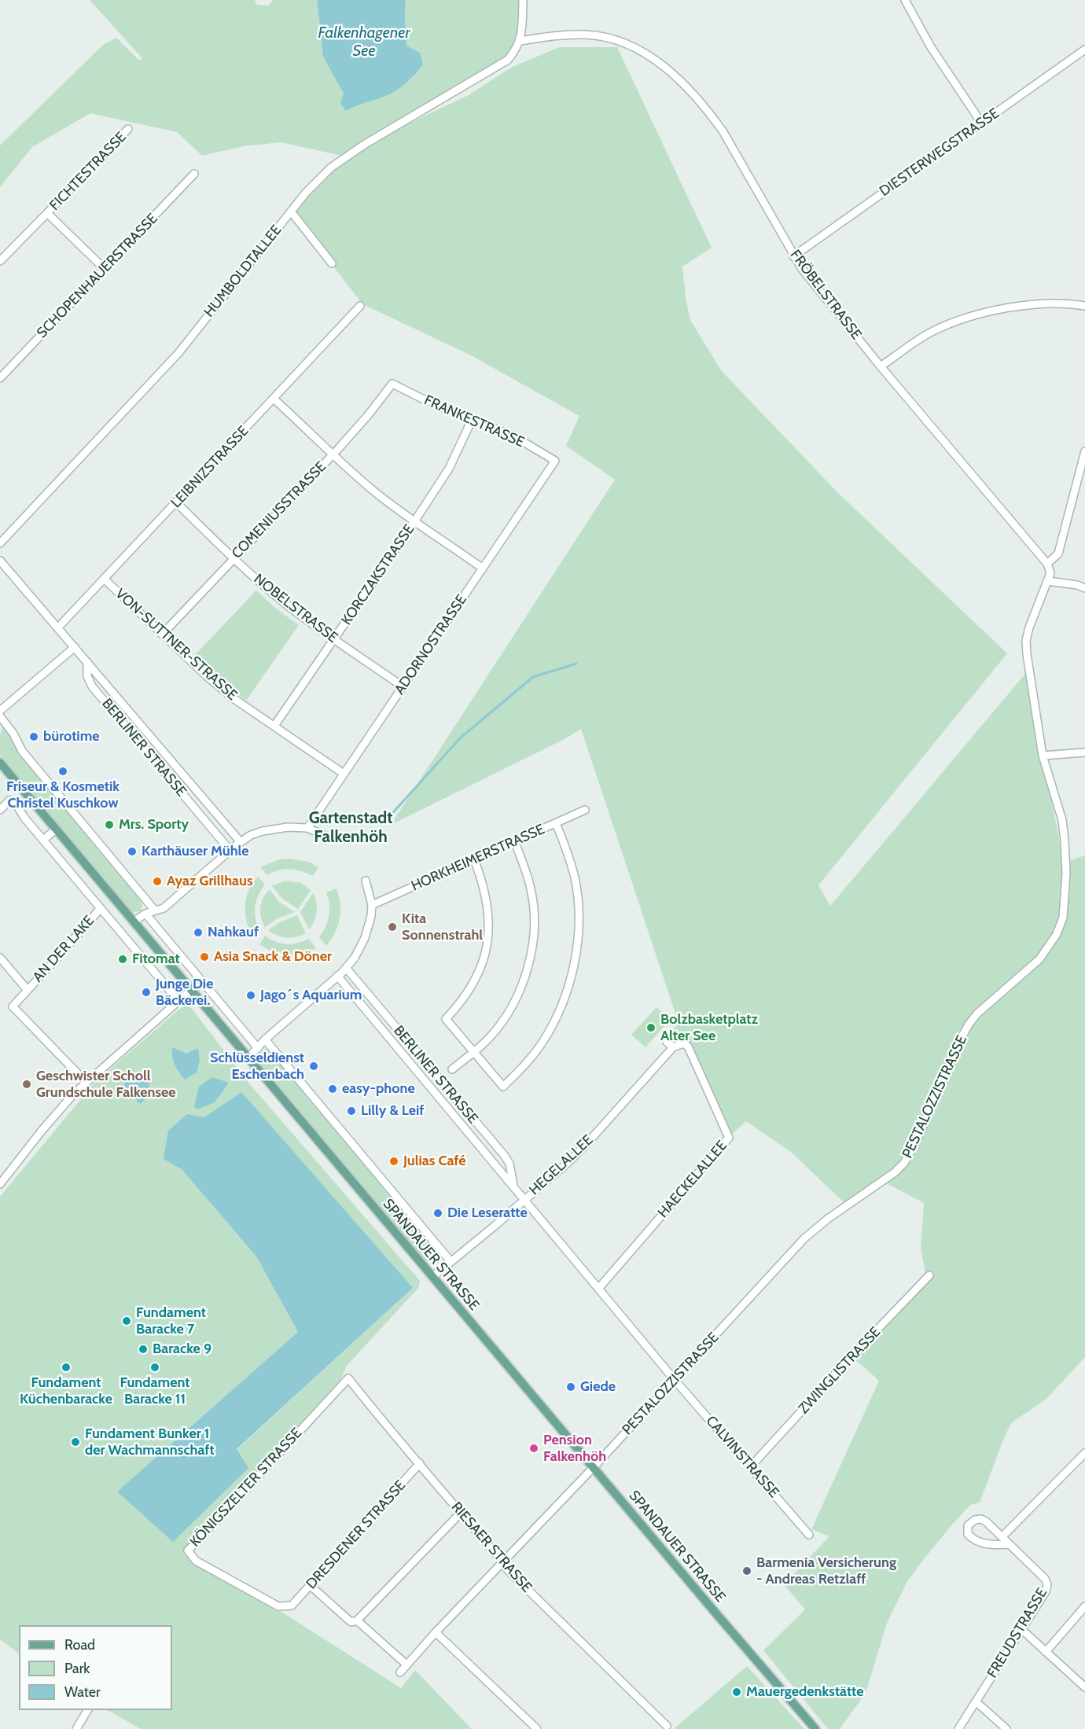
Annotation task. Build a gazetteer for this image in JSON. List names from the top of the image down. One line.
{"streets":{"main road":["SPANDAUER STRASSE"],"street":["DIESTERWEGSTRASSE","FICHTESTRASSE","HUMBOLDTALLEE","SCHOPENHAUERSTRASSE","FRÖBELSTRASSE","FRANKESTRASSE","LEIBNIZSTRASSE","COMENIUSSTRASSE","KORCZAKSTRASSE","NOBELSTRASSE","VON-SUTTNER-STRASSE","ADORNOSTRASSE","BERLINER STRASSE","HORKHEIMERSTRASSE","AN DER LAKE","PESTALOZZISTRASSE","HEGELALLEE","HAECKELALLEE","ZWINGLISTRASSE","CALVINSTRASSE","KÖNIGSZELTER STRASSE","DRESDENER STRASSE","RIESAER STRASSE","FREUDSTRASSE"]},"crossings":[["DIESTERWEGSTRASSE","FRÖBELSTRASSE"],["FICHTESTRASSE","SCHOPENHAUERSTRASSE"],["HUMBOLDTALLEE","FRÖBELSTRASSE"],["FRÖBELSTRASSE","PESTALOZZISTRASSE"],["FRANKESTRASSE","COMENIUSSTRASSE"],["FRANKESTRASSE","KORCZAKSTRASSE"],["FRANKESTRASSE","ADORNOSTRASSE"],["LEIBNIZSTRASSE","NOBELSTRASSE"],["LEIBNIZSTRASSE","VON-SUTTNER-STRASSE"],["LEIBNIZSTRASSE","BERLINER STRASSE"],["COMENIUSSTRASSE","NOBELSTRASSE"],["COMENIUSSTRASSE","VON-SUTTNER-STRASSE"],["KORCZAKSTRASSE","NOBELSTRASSE"],["KORCZAKSTRASSE","VON-SUTTNER-STRASSE"],["NOBELSTRASSE","ADORNOSTRASSE"],["VON-SUTTNER-STRASSE","ADORNOSTRASSE"],["BERLINER STRASSE","PESTALOZZISTRASSE"],["BERLINER STRASSE","HEGELALLEE"],["BERLINER STRASSE","HAECKELALLEE"],["BERLINER STRASSE","CALVINSTRASSE"],["PESTALOZZISTRASSE","SPANDAUER STRASSE"],["PESTALOZZISTRASSE","CALVINSTRASSE"],["PESTALOZZISTRASSE","RIESAER STRASSE"],["HEGELALLEE","HAECKELALLEE"],["HEGELALLEE","SPANDAUER STRASSE"],["ZWINGLISTRASSE","CALVINSTRASSE"],["KÖNIGSZELTER STRASSE","DRESDENER STRASSE"],["KÖNIGSZELTER STRASSE","RIESAER STRASSE"],["DRESDENER STRASSE","RIESAER STRASSE"]],"districts":["Gartenstadt Falkenhöh"],"water":["Falkenhagener See"],"places":["bürotime","Friseur & Kosmetik Christel Kuschkow","Mrs. Sporty","Karthäuser Mühle","Ayaz Grillhaus","Kita Sonnenstrahl","Nahkauf","Asia Snack & Döner","Fitomat","Junge Die Bäckerei.","Jago´s Aquarium","Bolzbasketplatz Alter See","Schlüsseldienst Eschenbach","Geschwister Scholl Grundschule Falkensee","easy-phone","Lilly & Leif","Julias Café","Die Leseratte","Fundament Baracke 7","Baracke 9","Fundament Küchenbaracke","Fundament Baracke 11","Giede","Fundament Bunker 1 der Wachmannschaft","Pension Falkenhöh","Barmenia Versicherung - Andreas Retzlaff","Mauergedenkstätte"],"legend":["Road","Park","Water"]}
